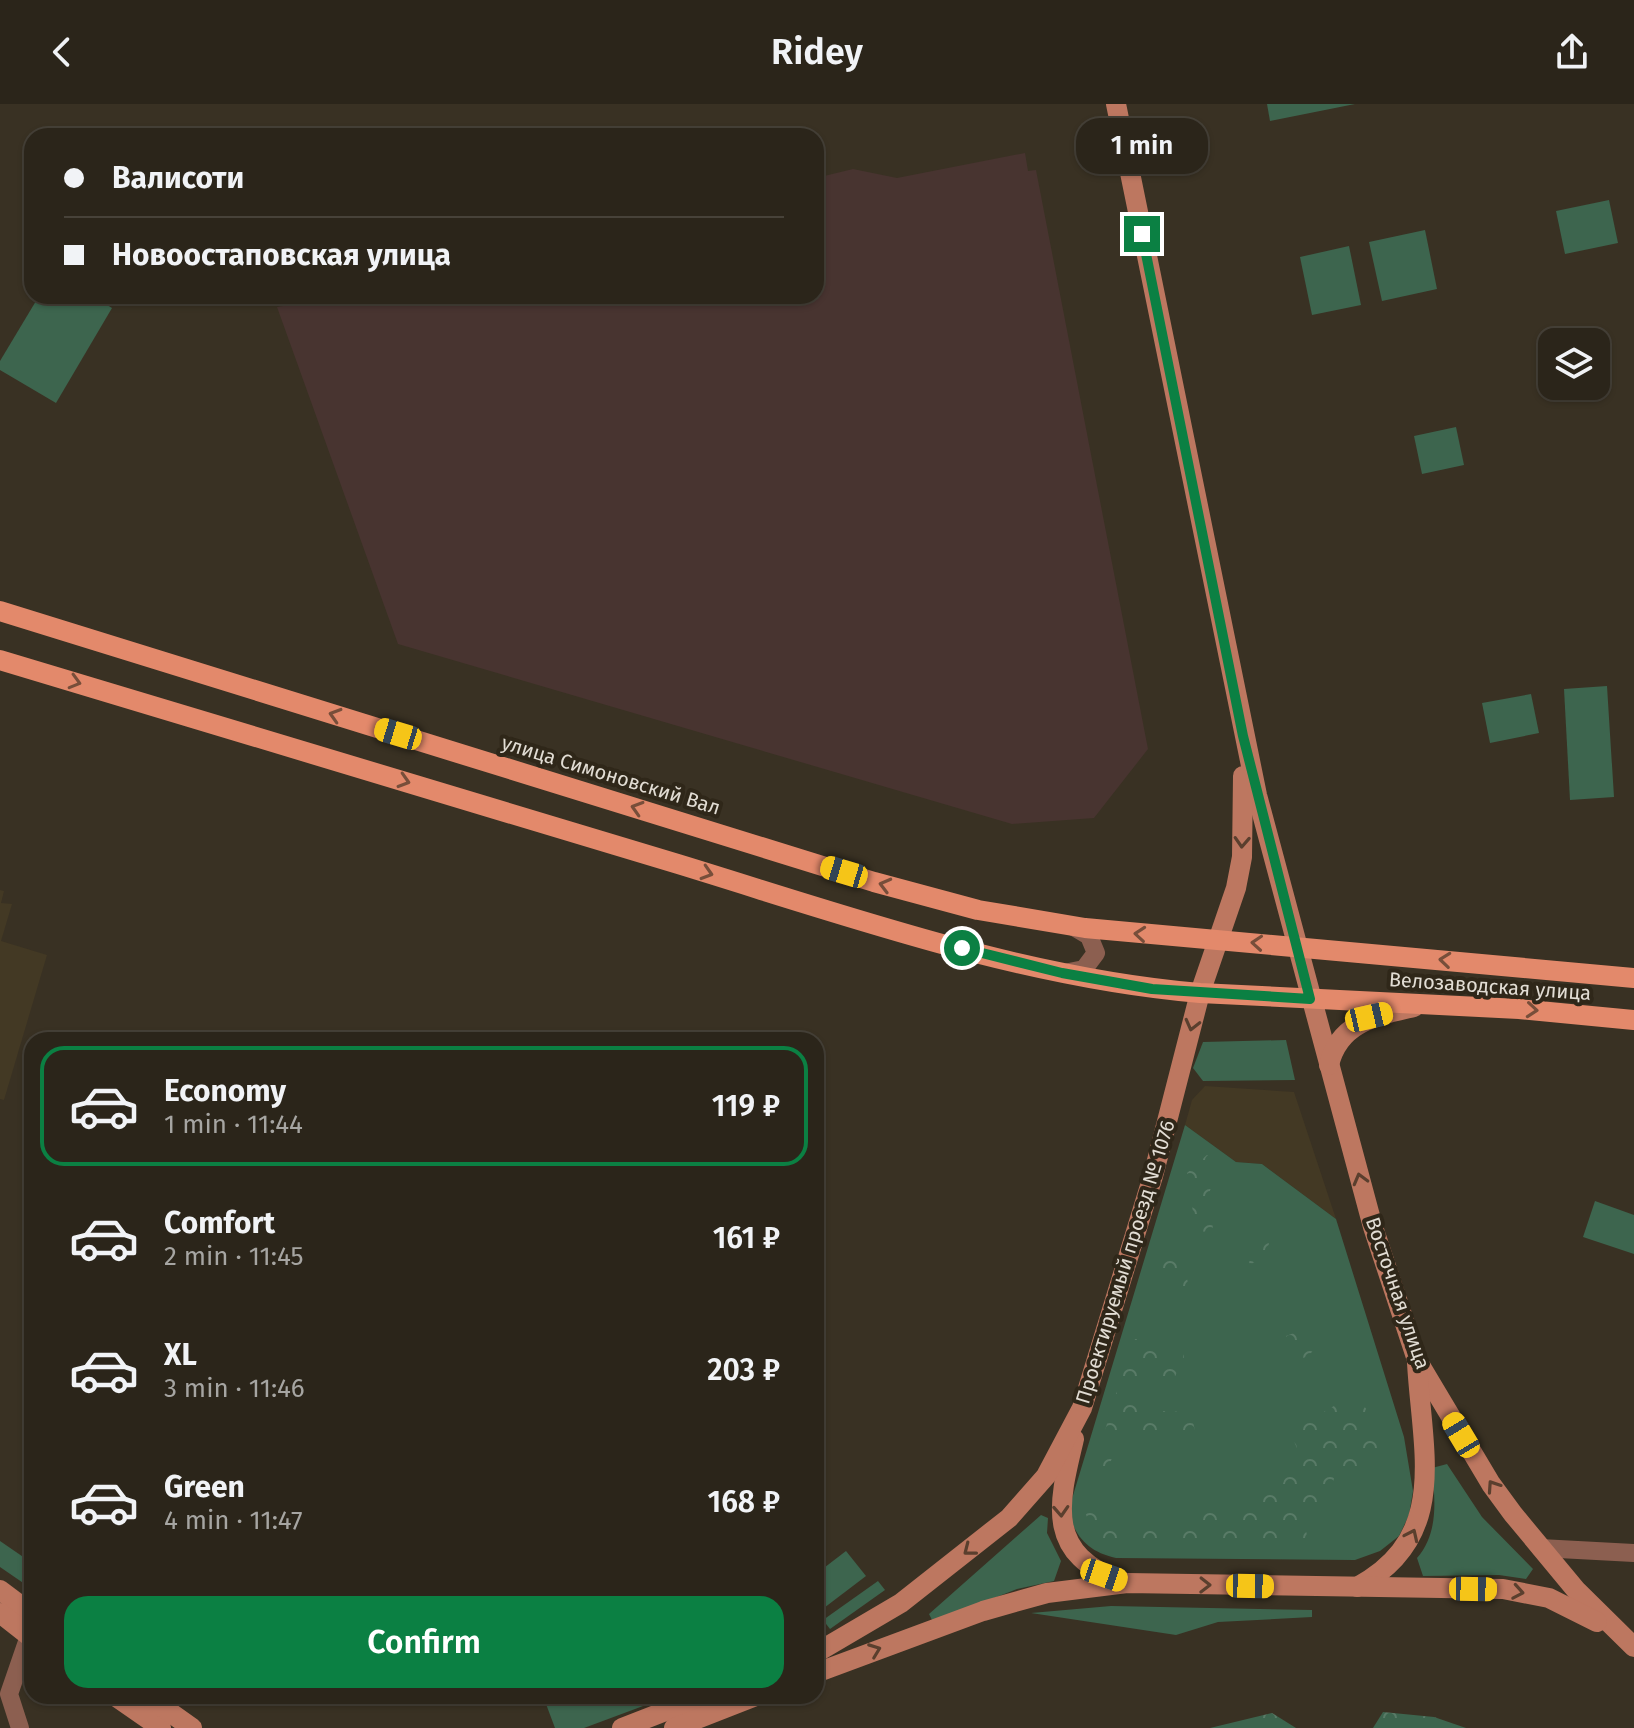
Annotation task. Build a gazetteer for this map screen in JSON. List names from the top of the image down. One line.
{"streets":{"main road":["улица Симоновский Вал","Велозаводская улица","Проектируемый проезд № 1076","Восточная улица"]},"crossings":[["улица Симоновский Вал","Велозаводская улица"],["улица Симоновский Вал","Проектируемый проезд № 1076"],["Велозаводская улица","Проектируемый проезд № 1076"],["Велозаводская улица","Восточная улица"],["Проектируемый проезд № 1076","Восточная улица"]],"one_way":["Проектируемый проезд № 1076"],"page":{"header":"Ridey","bubble":"1 min","banner":["Валисоти","Новоостаповская улица"],"list":[{"name":"Economy","note":"1 min · 11:44","value":"119 ₽"},{"name":"Comfort","note":"2 min · 11:45","value":"161 ₽"},{"name":"XL","note":"3 min · 11:46","value":"203 ₽"},{"name":"Green","note":"4 min · 11:47","value":"168 ₽"}],"buttons":"Confirm"}}
